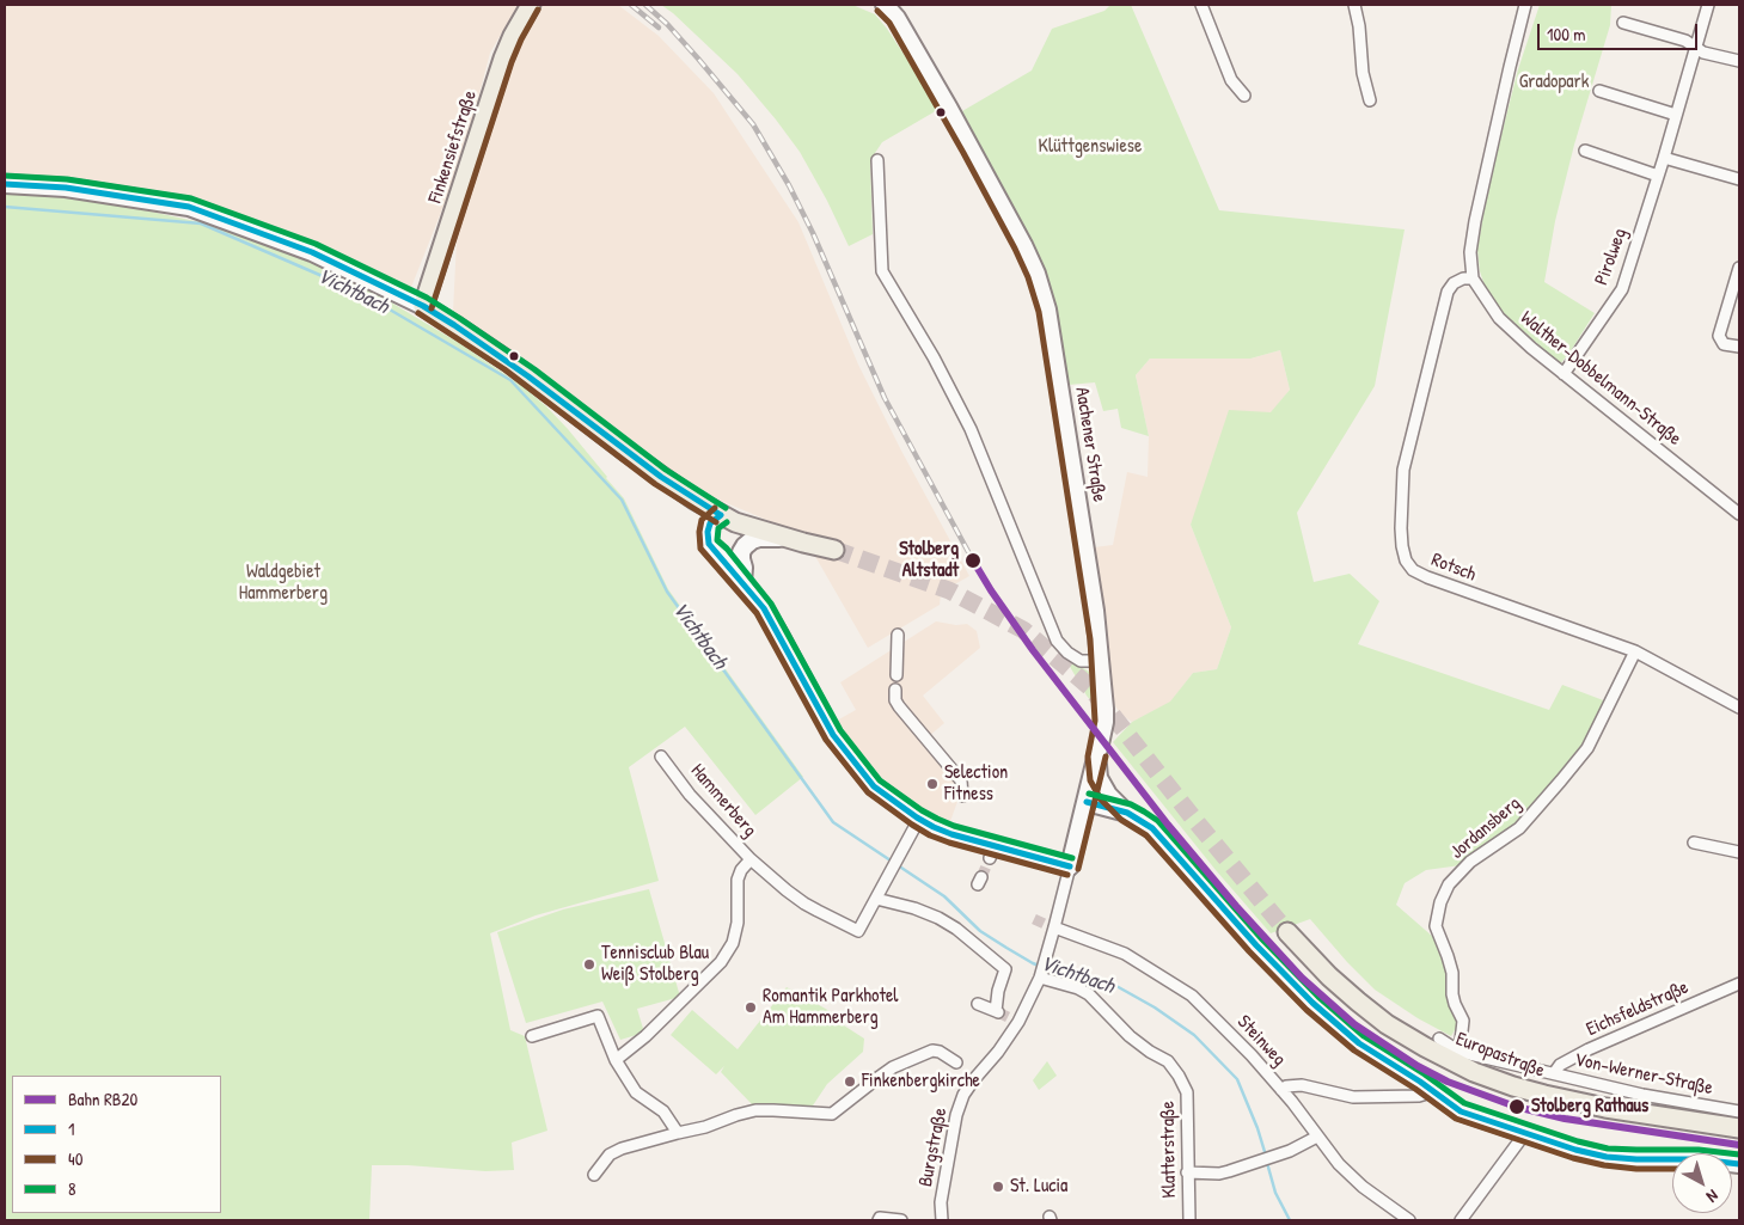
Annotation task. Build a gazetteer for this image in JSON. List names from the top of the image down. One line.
{"streets":{"main road":["Finkensiefstraße","Europastraße"],"street":["Pirolweg","Walther-Dobbelmann-Straße","Aachener Straße","Rotsch","Hammerberg","Jordansberg","Eichsfeldstraße","Steinweg","Von-Werner-Straße","Burgstraße","Klatterstraße"]},"crossings":[["Pirolweg","Walther-Dobbelmann-Straße"],["Walther-Dobbelmann-Straße","Rotsch"],["Aachener Straße","Steinweg"],["Aachener Straße","Burgstraße"],["Rotsch","Jordansberg"],["Jordansberg","Von-Werner-Straße"],["Eichsfeldstraße","Von-Werner-Straße"],["Steinweg","Burgstraße"],["Burgstraße","Klatterstraße"]],"water":["Vichtbach"],"parks":["Gradopark","Klüttgenswiese","Waldgebiet Hammerberg"],"places":["Stolberg Altstadt","Selection Fitness","Tennisclub Blau Weiß Stolberg","Romantik Parkhotel Am Hammerberg","Finkenbergkirche","Stolberg Rathaus","St. Lucia"],"lines":["transit line 40","transit line 8","transit line 1","rail line RB20"],"legend":["Bahn RB20","1","40","8"],"scale_bar":"100 m","north":"bottom right"}
